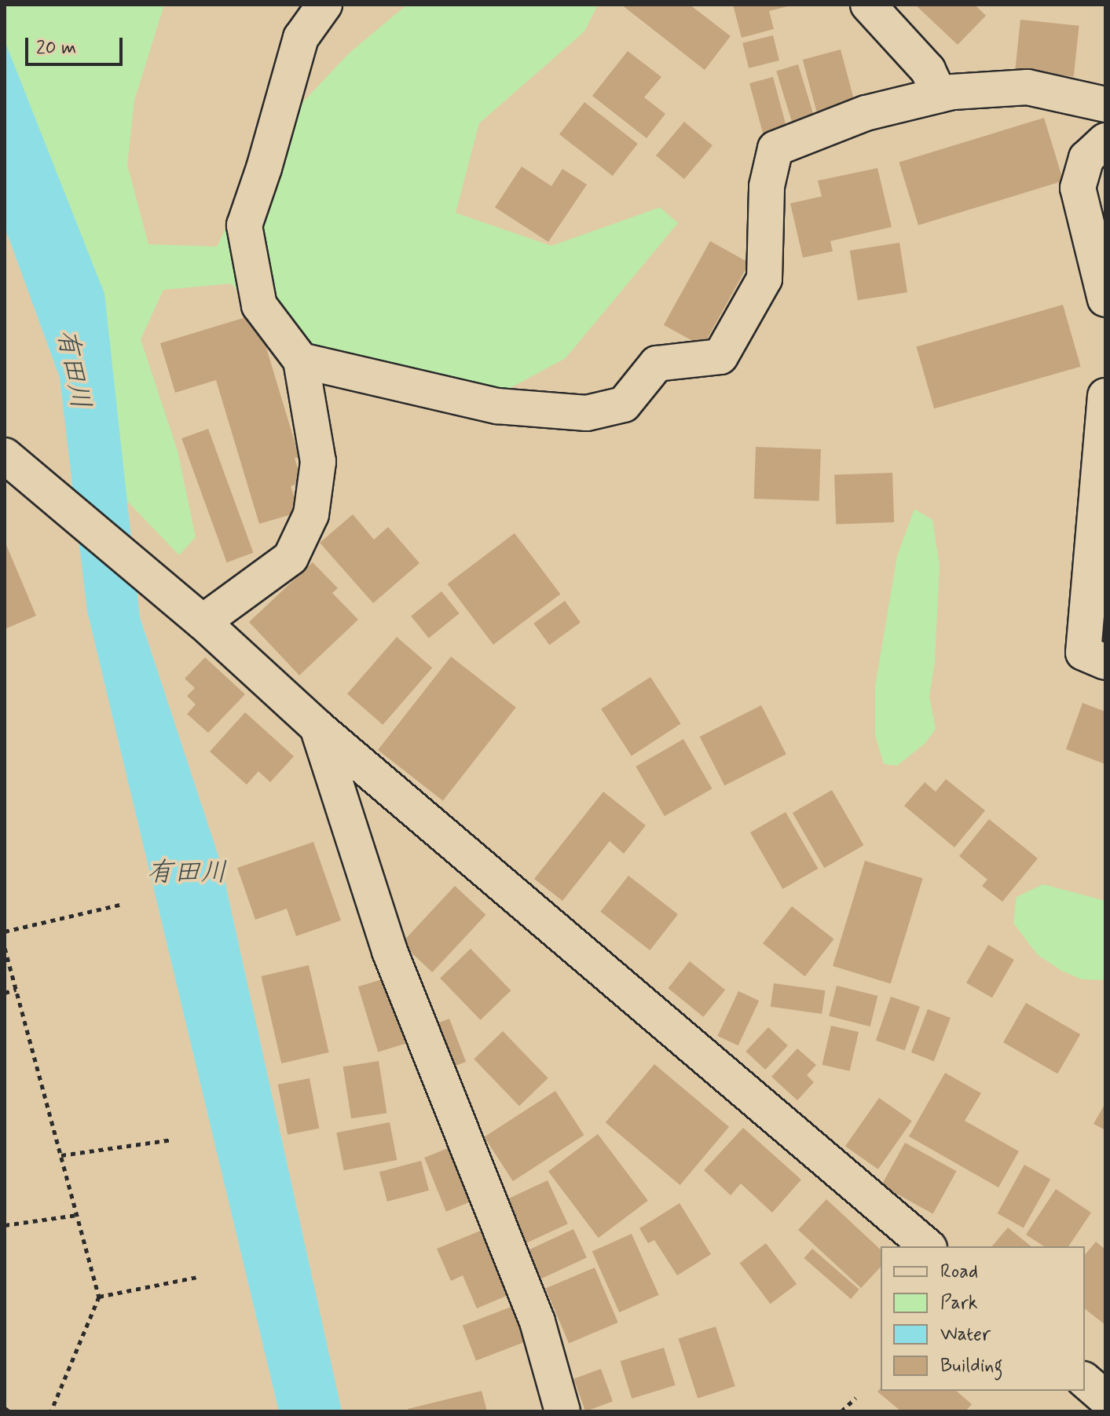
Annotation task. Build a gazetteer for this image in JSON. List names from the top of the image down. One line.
{"water":["有田川"],"legend":["Road","Park","Water","Building"],"scale_bar":"20 m"}
